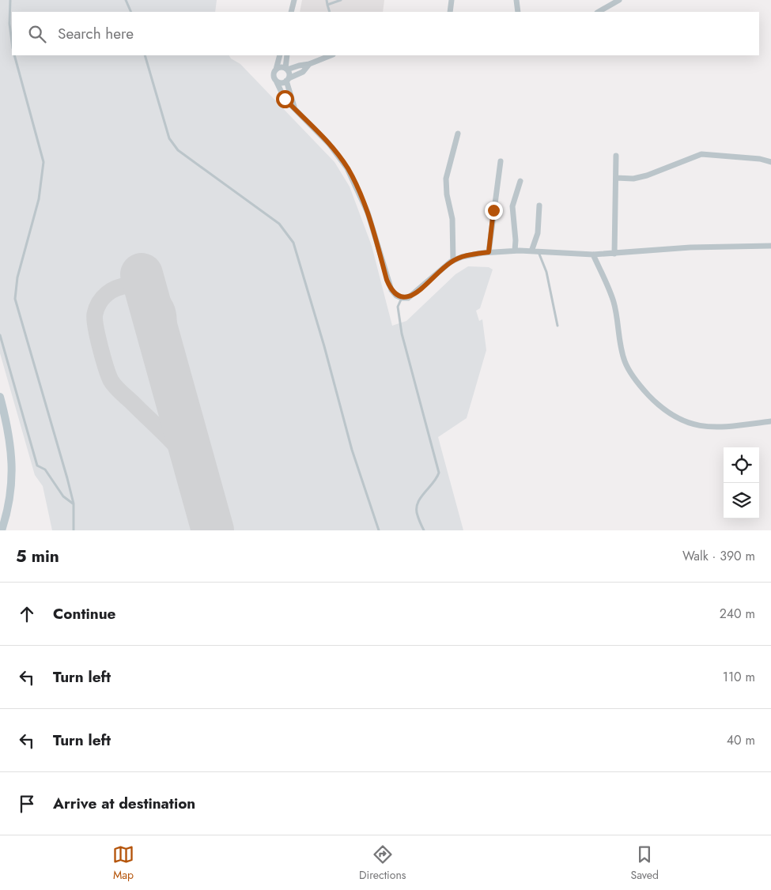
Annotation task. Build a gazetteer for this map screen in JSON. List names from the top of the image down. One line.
{"page":{"search":"Search here","heading":["5 min","Walk · 390 m"],"list":[["Continue","240 m"],["Turn left","110 m"],["Turn left","40 m"],"Arrive at destination"],"nav":["Map","Directions","Saved"]}}
